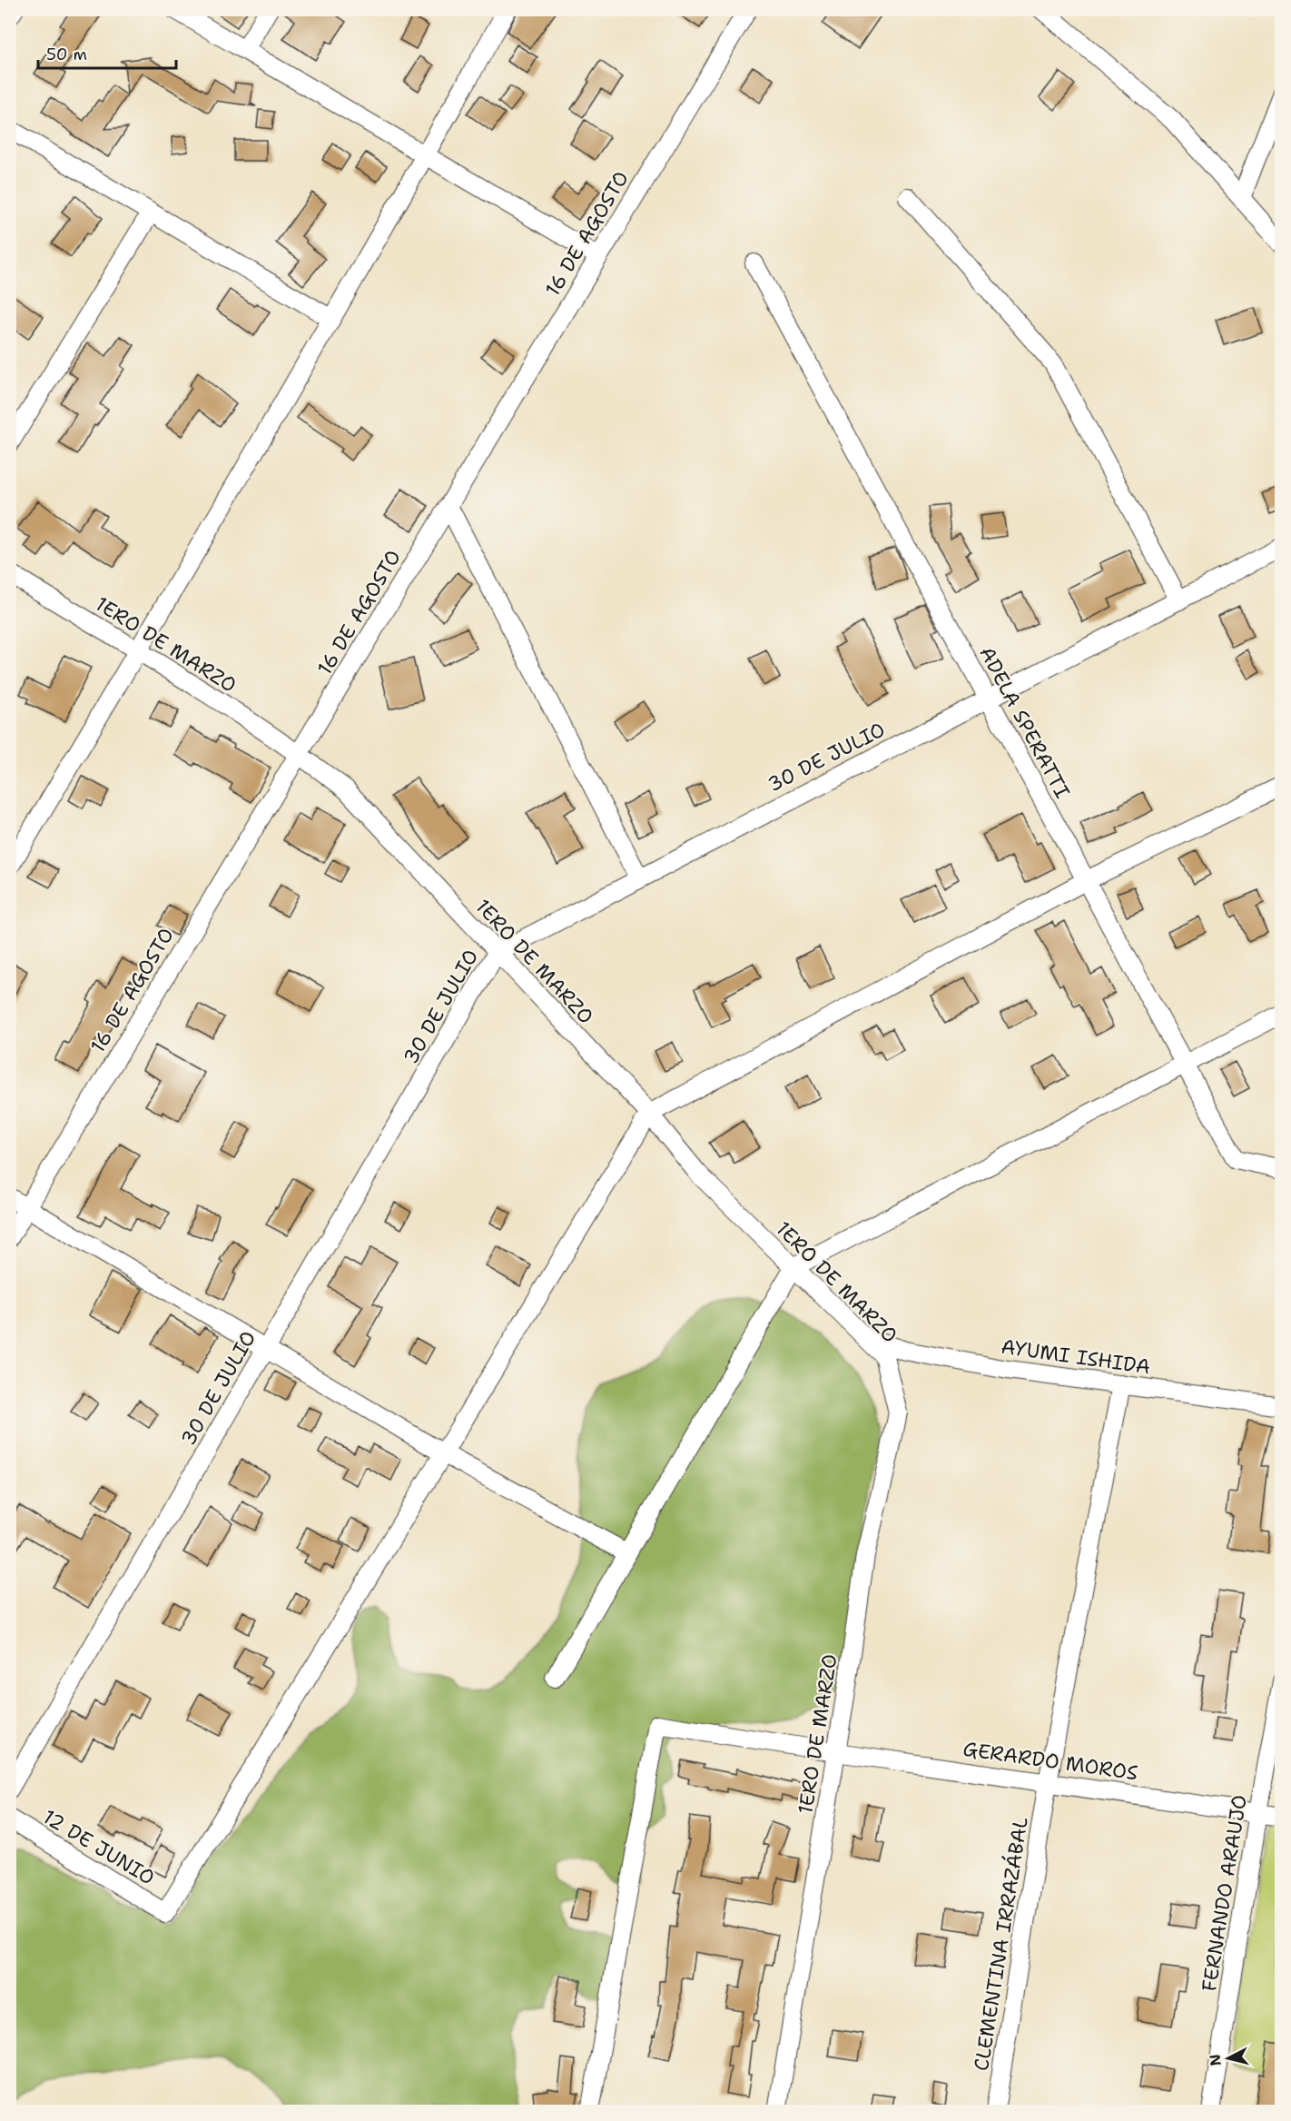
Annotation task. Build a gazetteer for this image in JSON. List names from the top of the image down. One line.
{"streets":{"street":["16 DE AGOSTO","1ERO DE MARZO","ADELA SPERATTI","30 DE JULIO","AYUMI ISHIDA","GERARDO MOROS","12 DE JUNIO","FERNANDO ARAUJO","CLEMENTINA IRRAZÁBAL"]},"crossings":[["16 DE AGOSTO","1ERO DE MARZO"],["1ERO DE MARZO","30 DE JULIO"],["1ERO DE MARZO","AYUMI ISHIDA"],["1ERO DE MARZO","GERARDO MOROS"],["ADELA SPERATTI","30 DE JULIO"],["AYUMI ISHIDA","CLEMENTINA IRRAZÁBAL"],["GERARDO MOROS","FERNANDO ARAUJO"],["GERARDO MOROS","CLEMENTINA IRRAZÁBAL"]],"scale_bar":"50 m","north":"left"}
